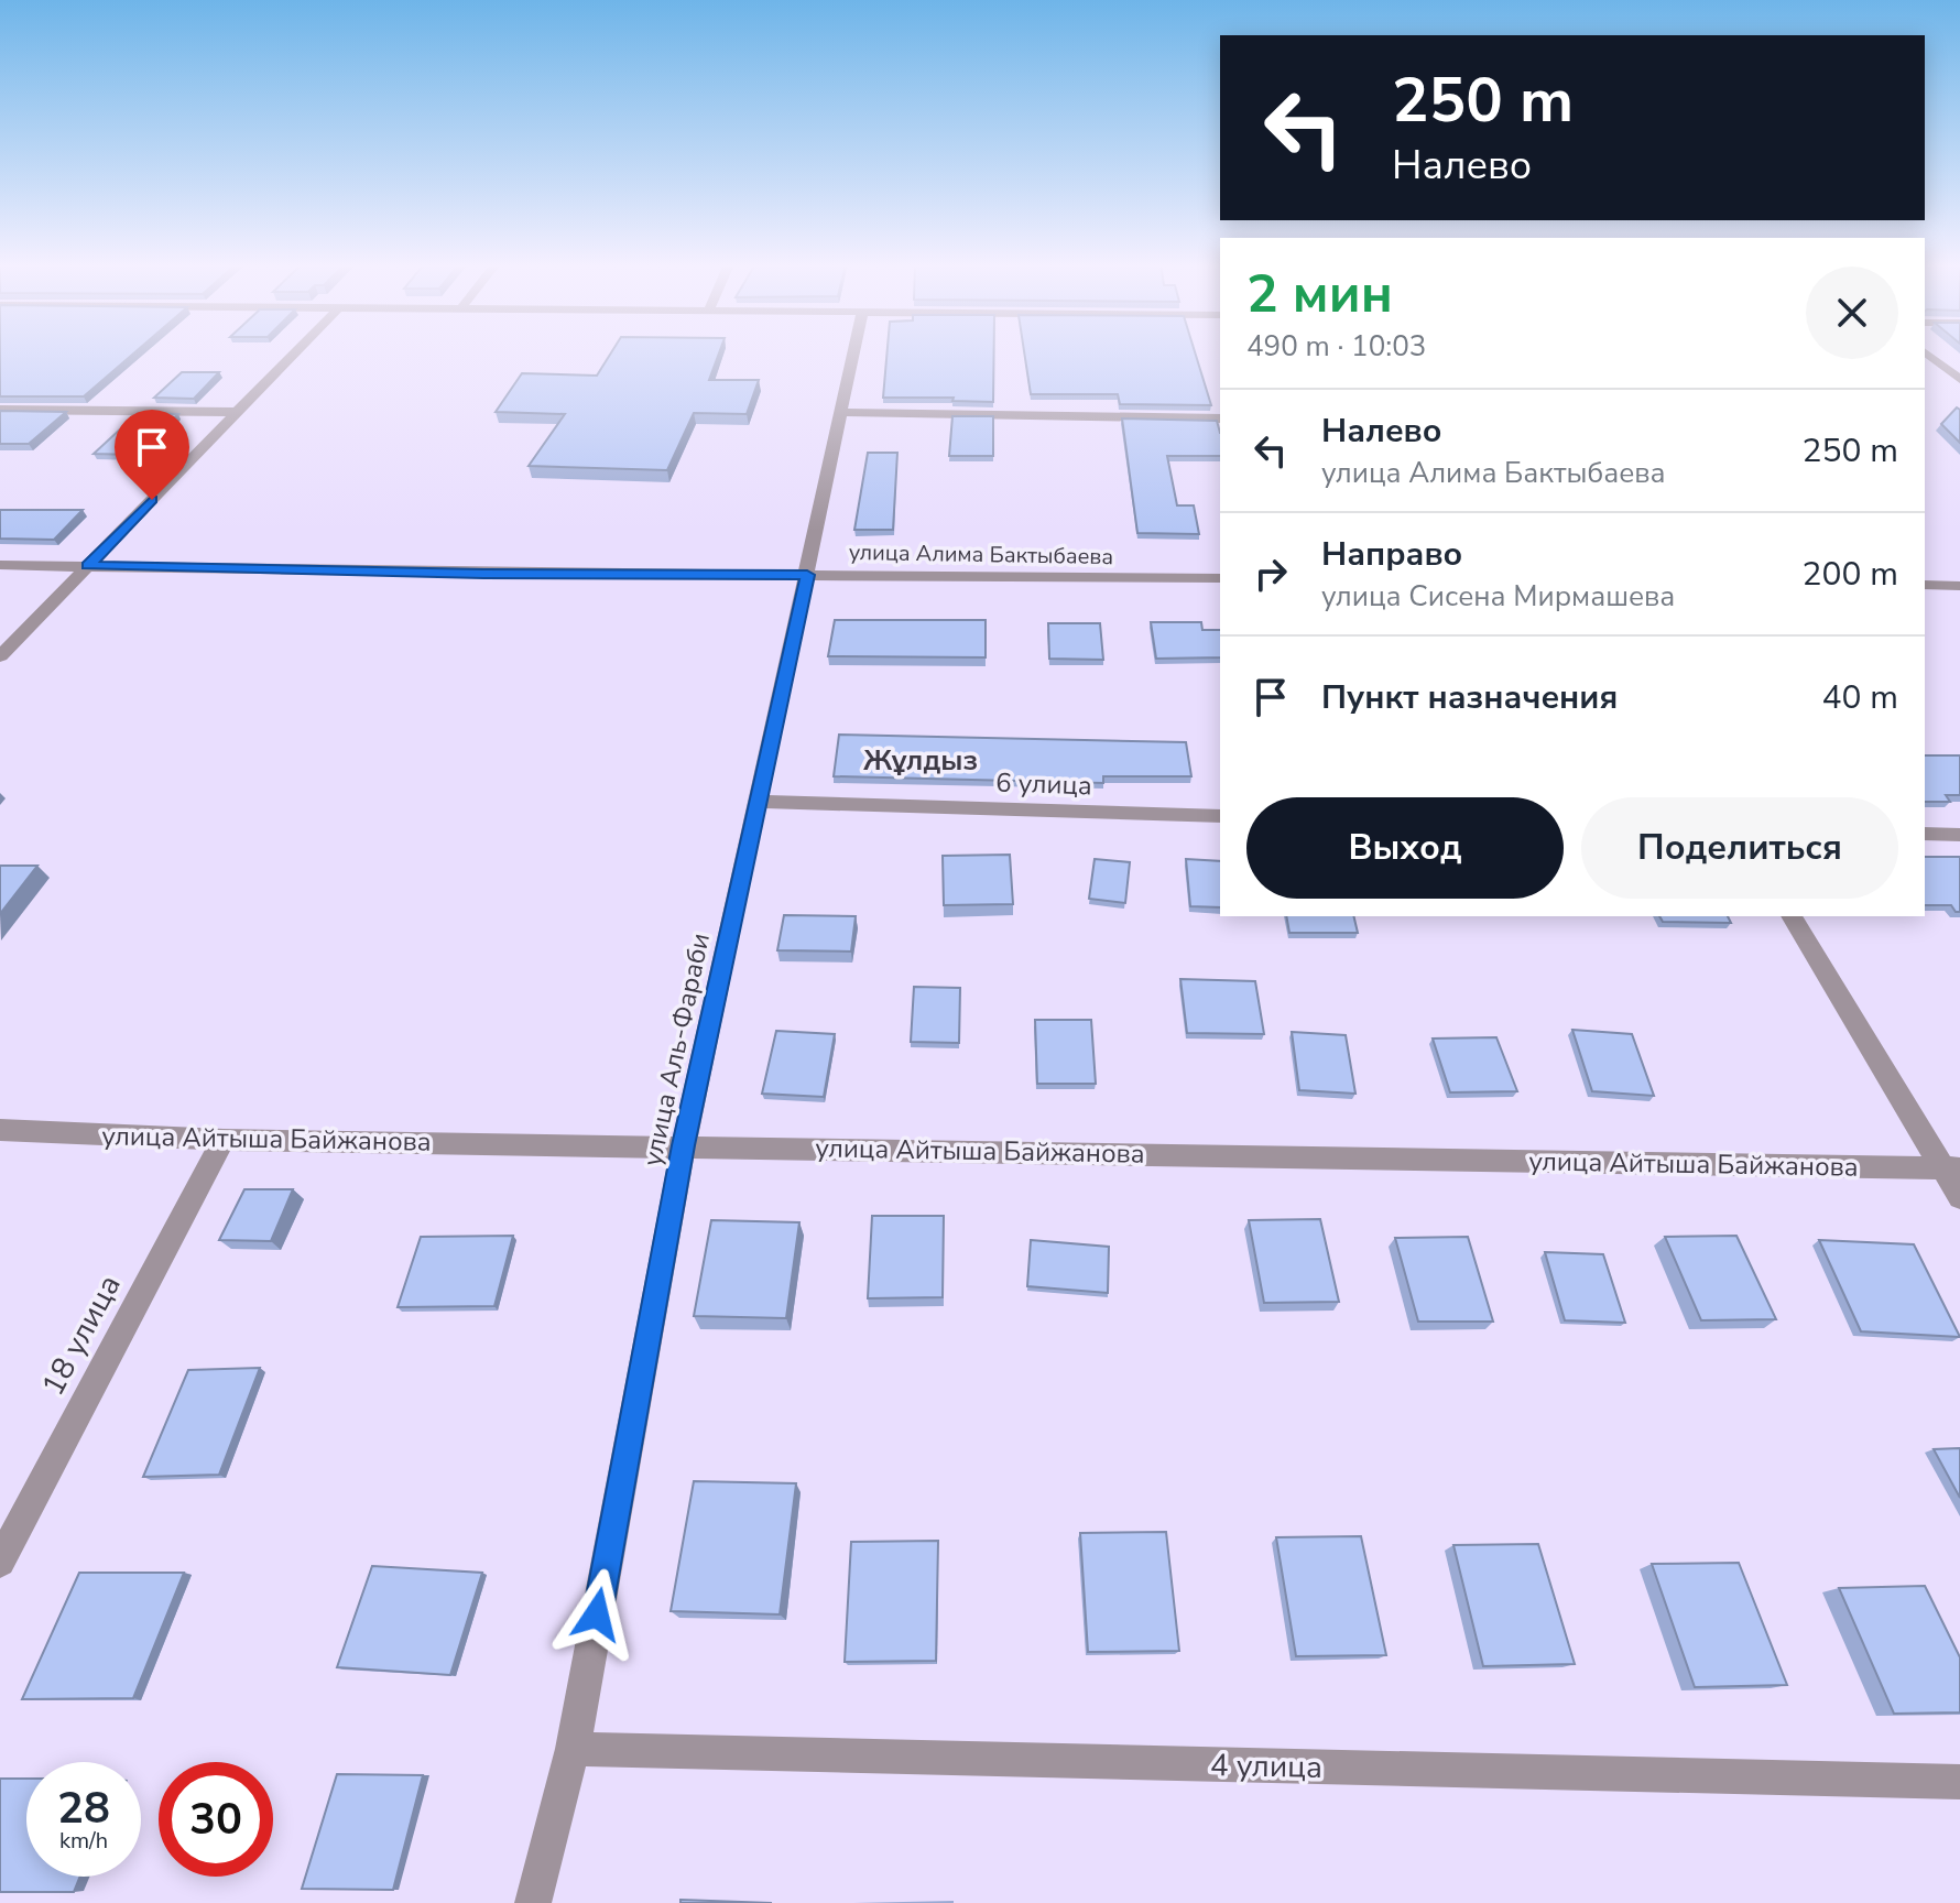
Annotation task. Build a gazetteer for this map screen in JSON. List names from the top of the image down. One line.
{"streets":{"street":["улица Алима Бактыбаева","6 улица","улица Аль-Фараби","улица Айтыша Байжанова","18 улица","4 улица"]},"crossings":[["улица Алима Бактыбаева","улица Аль-Фараби"],["6 улица","улица Аль-Фараби"],["улица Аль-Фараби","улица Айтыша Байжанова"],["улица Аль-Фараби","4 улица"],["улица Айтыша Байжанова","18 улица"]],"districts":["Жұлдыз"],"page":{"turn":["250 m","Налево"],"heading":["2 мин","490 m · 10:03"],"list":[{"name":"Налево","note":"улица Алима Бактыбаева","value":"250 m"},{"name":"Направо","note":"улица Сисена Мирмашева","value":"200 m"},{"name":"Пункт назначения","value":"40 m"}],"buttons":["Выход","Поделиться"],"speed":"28 km/h","limit":"30"}}
